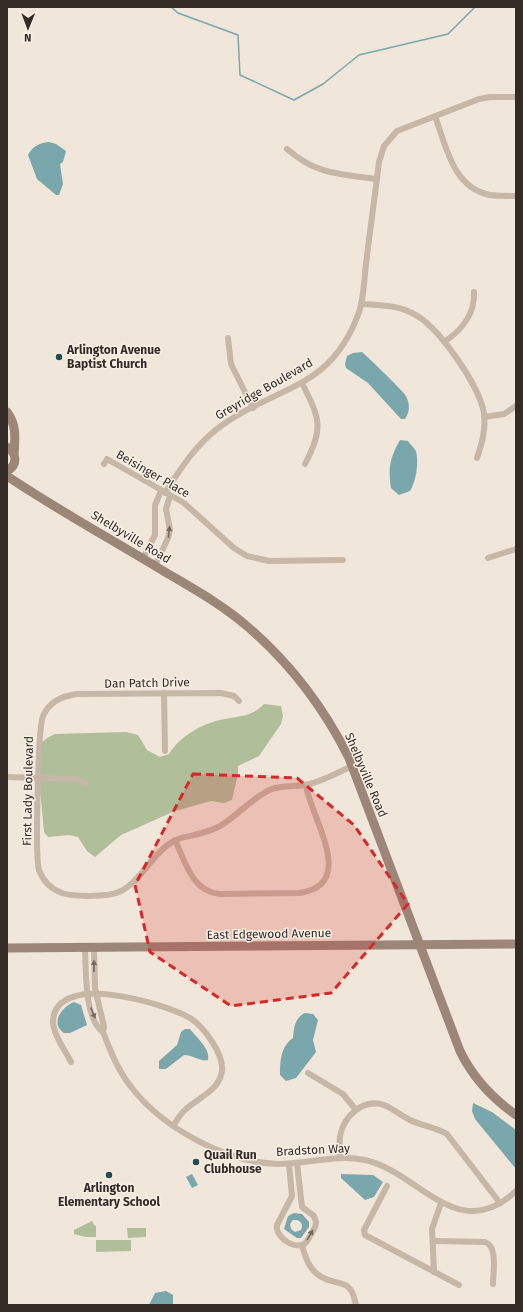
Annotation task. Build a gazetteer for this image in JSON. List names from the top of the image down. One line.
{"streets":{"main road":["Shelbyville Road","East Edgewood Avenue"],"street":["Greyridge Boulevard","Beisinger Place","Dan Patch Drive","First Lady Boulevard","Bradston Way"]},"crossings":[["Greyridge Boulevard","Beisinger Place"],["Greyridge Boulevard","Shelbyville Road"],["Shelbyville Road","East Edgewood Avenue"],["Dan Patch Drive","First Lady Boulevard"],["East Edgewood Avenue","Bradston Way"]],"places":["Arlington Avenue Baptist Church","Quail Run Clubhouse","Arlington Elementary School"],"north":"bottom"}
